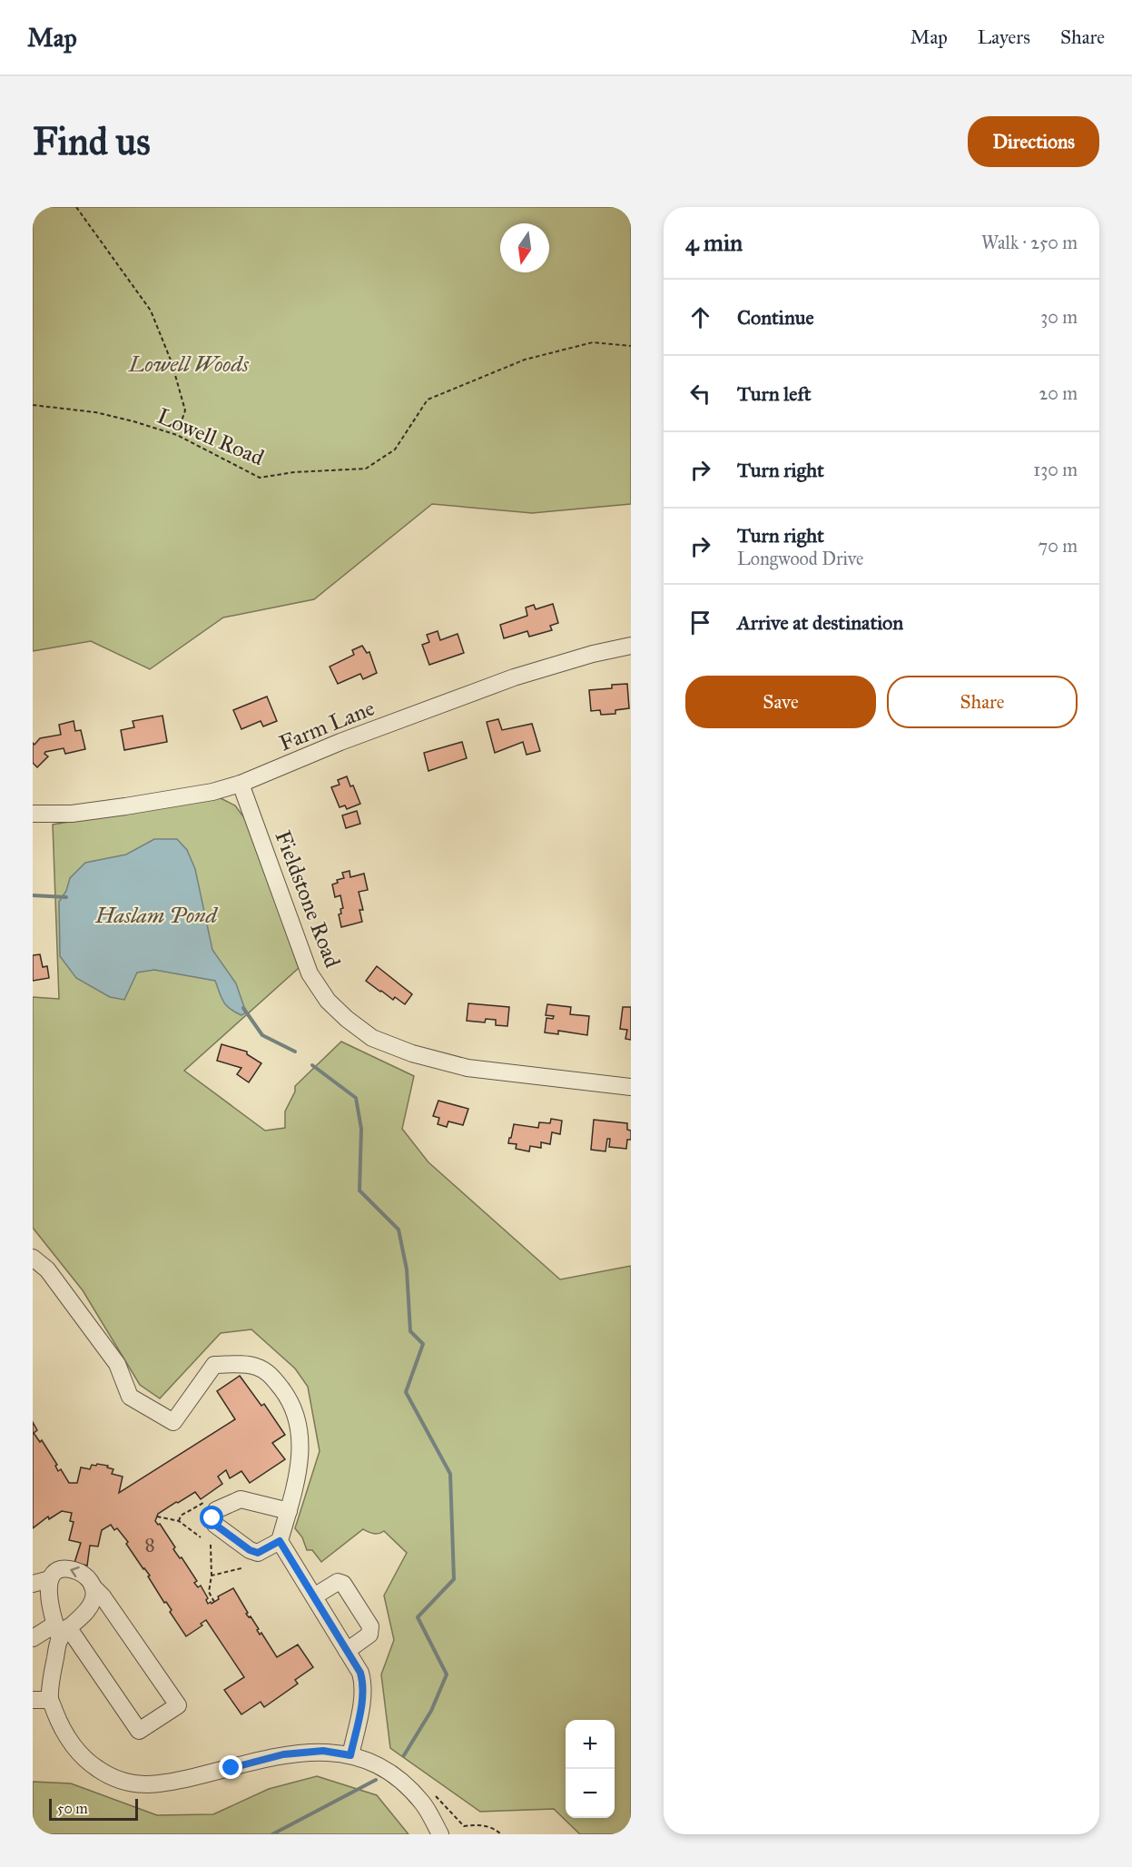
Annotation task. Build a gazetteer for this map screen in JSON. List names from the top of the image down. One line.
{"streets":{"street":["Farm Lane","Fieldstone Road"],"path":["Lowell Road"]},"crossings":[["Farm Lane","Fieldstone Road"]],"parks":["Lowell Woods","Haslam Pond"],"house_numbers":["8"],"scale_bar":"50 m","north":"bottom","page":{"header":"Map","nav":["Map","Layers","Share"],"buttons":["Directions",["Save","Share"]],"title":"Find us","heading":["4 min","Walk · 250 m"],"list":[["Continue","30 m"],["Turn left","20 m"],["Turn right","130 m"],["Turn right","Longwood Drive","70 m"],"Arrive at destination"],"map_buttons":["+","−"],"scale":"50 m"}}
